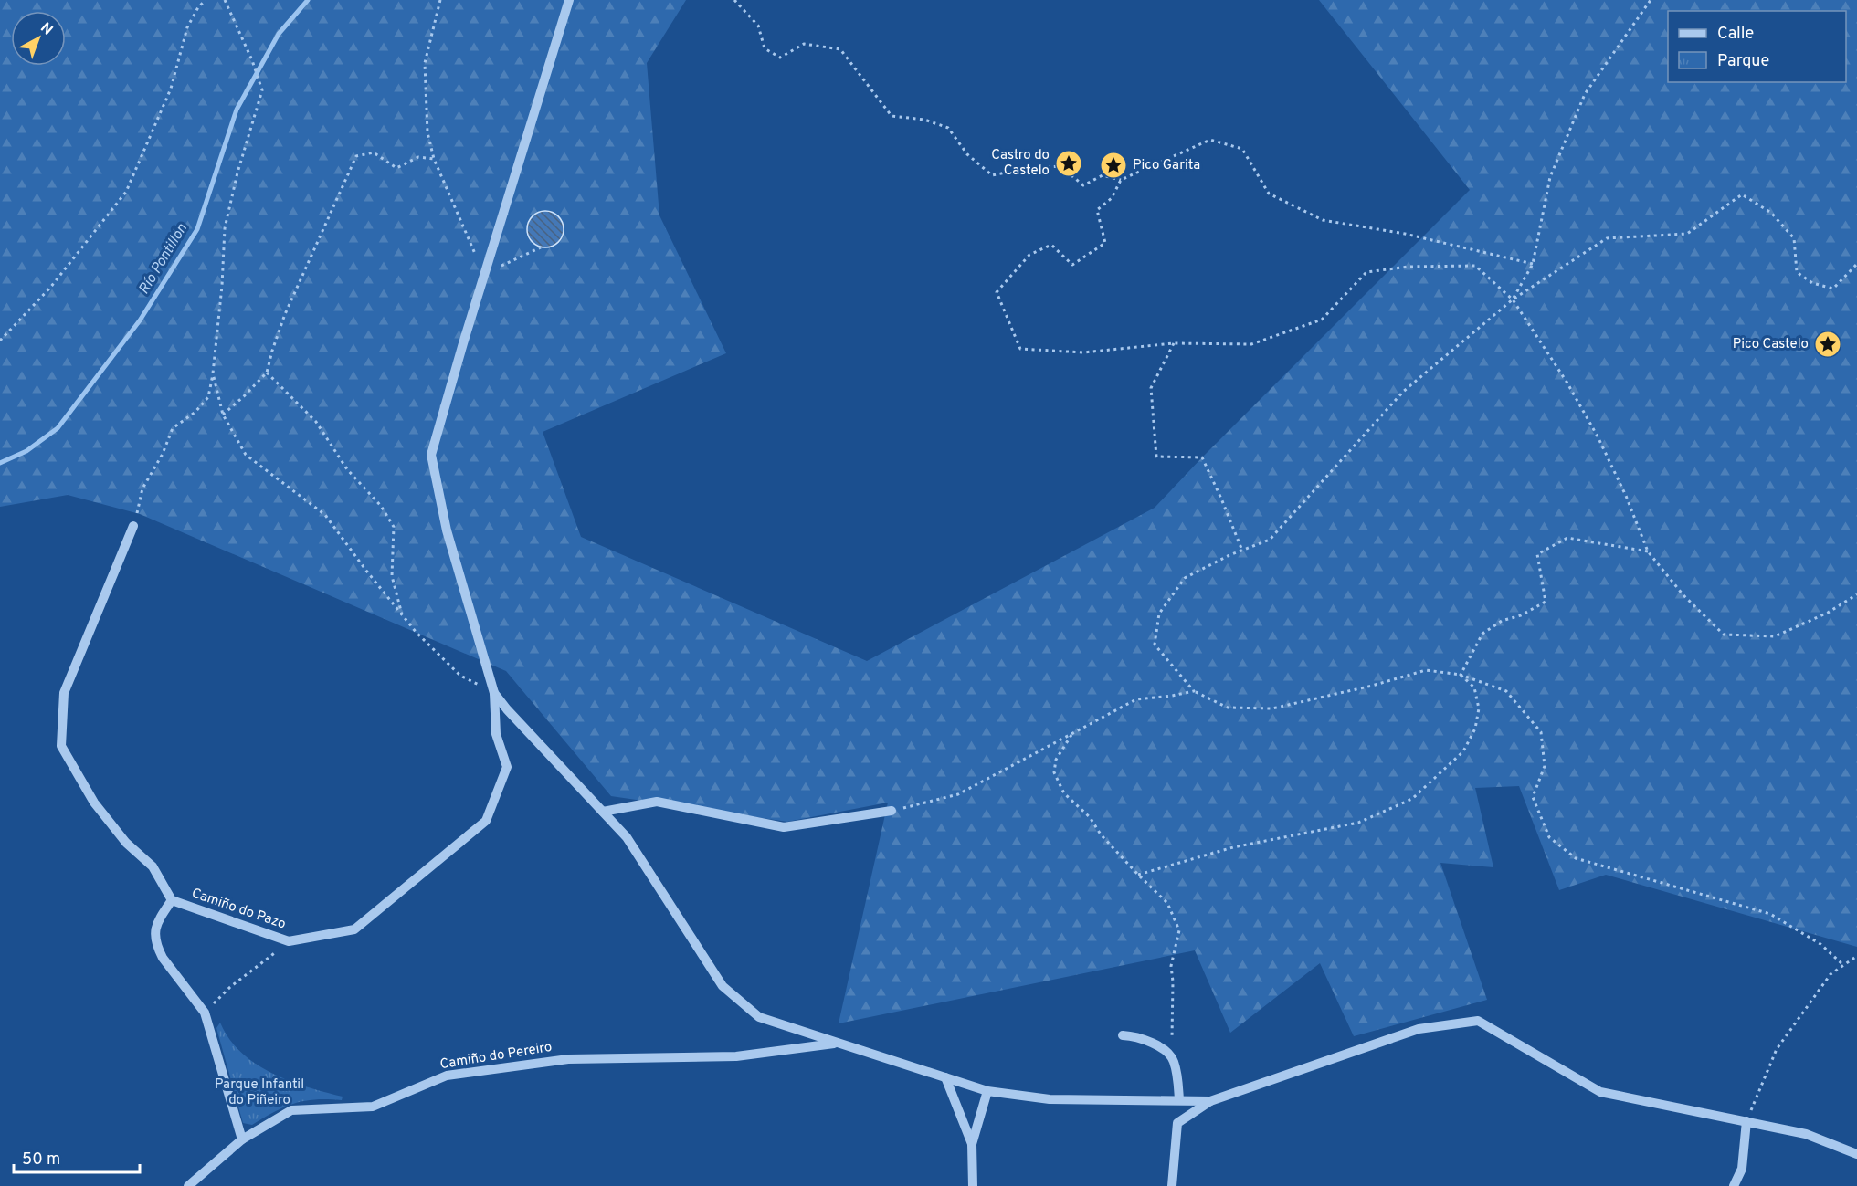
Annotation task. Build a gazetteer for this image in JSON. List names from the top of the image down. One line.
{"streets":{"street":["Camiño do Pazo","Camiño do Pereiro"]},"crossings":[["Camiño do Pazo","Camiño do Pereiro"]],"water":["Río Pontillón"],"parks":["Parque Infantil do Piñeiro"],"places":{"place":["Castro do Castelo","Pico Garita","Pico Castelo"]},"legend":["Calle","Parque"],"scale_bar":"50 m","north":"top right"}
